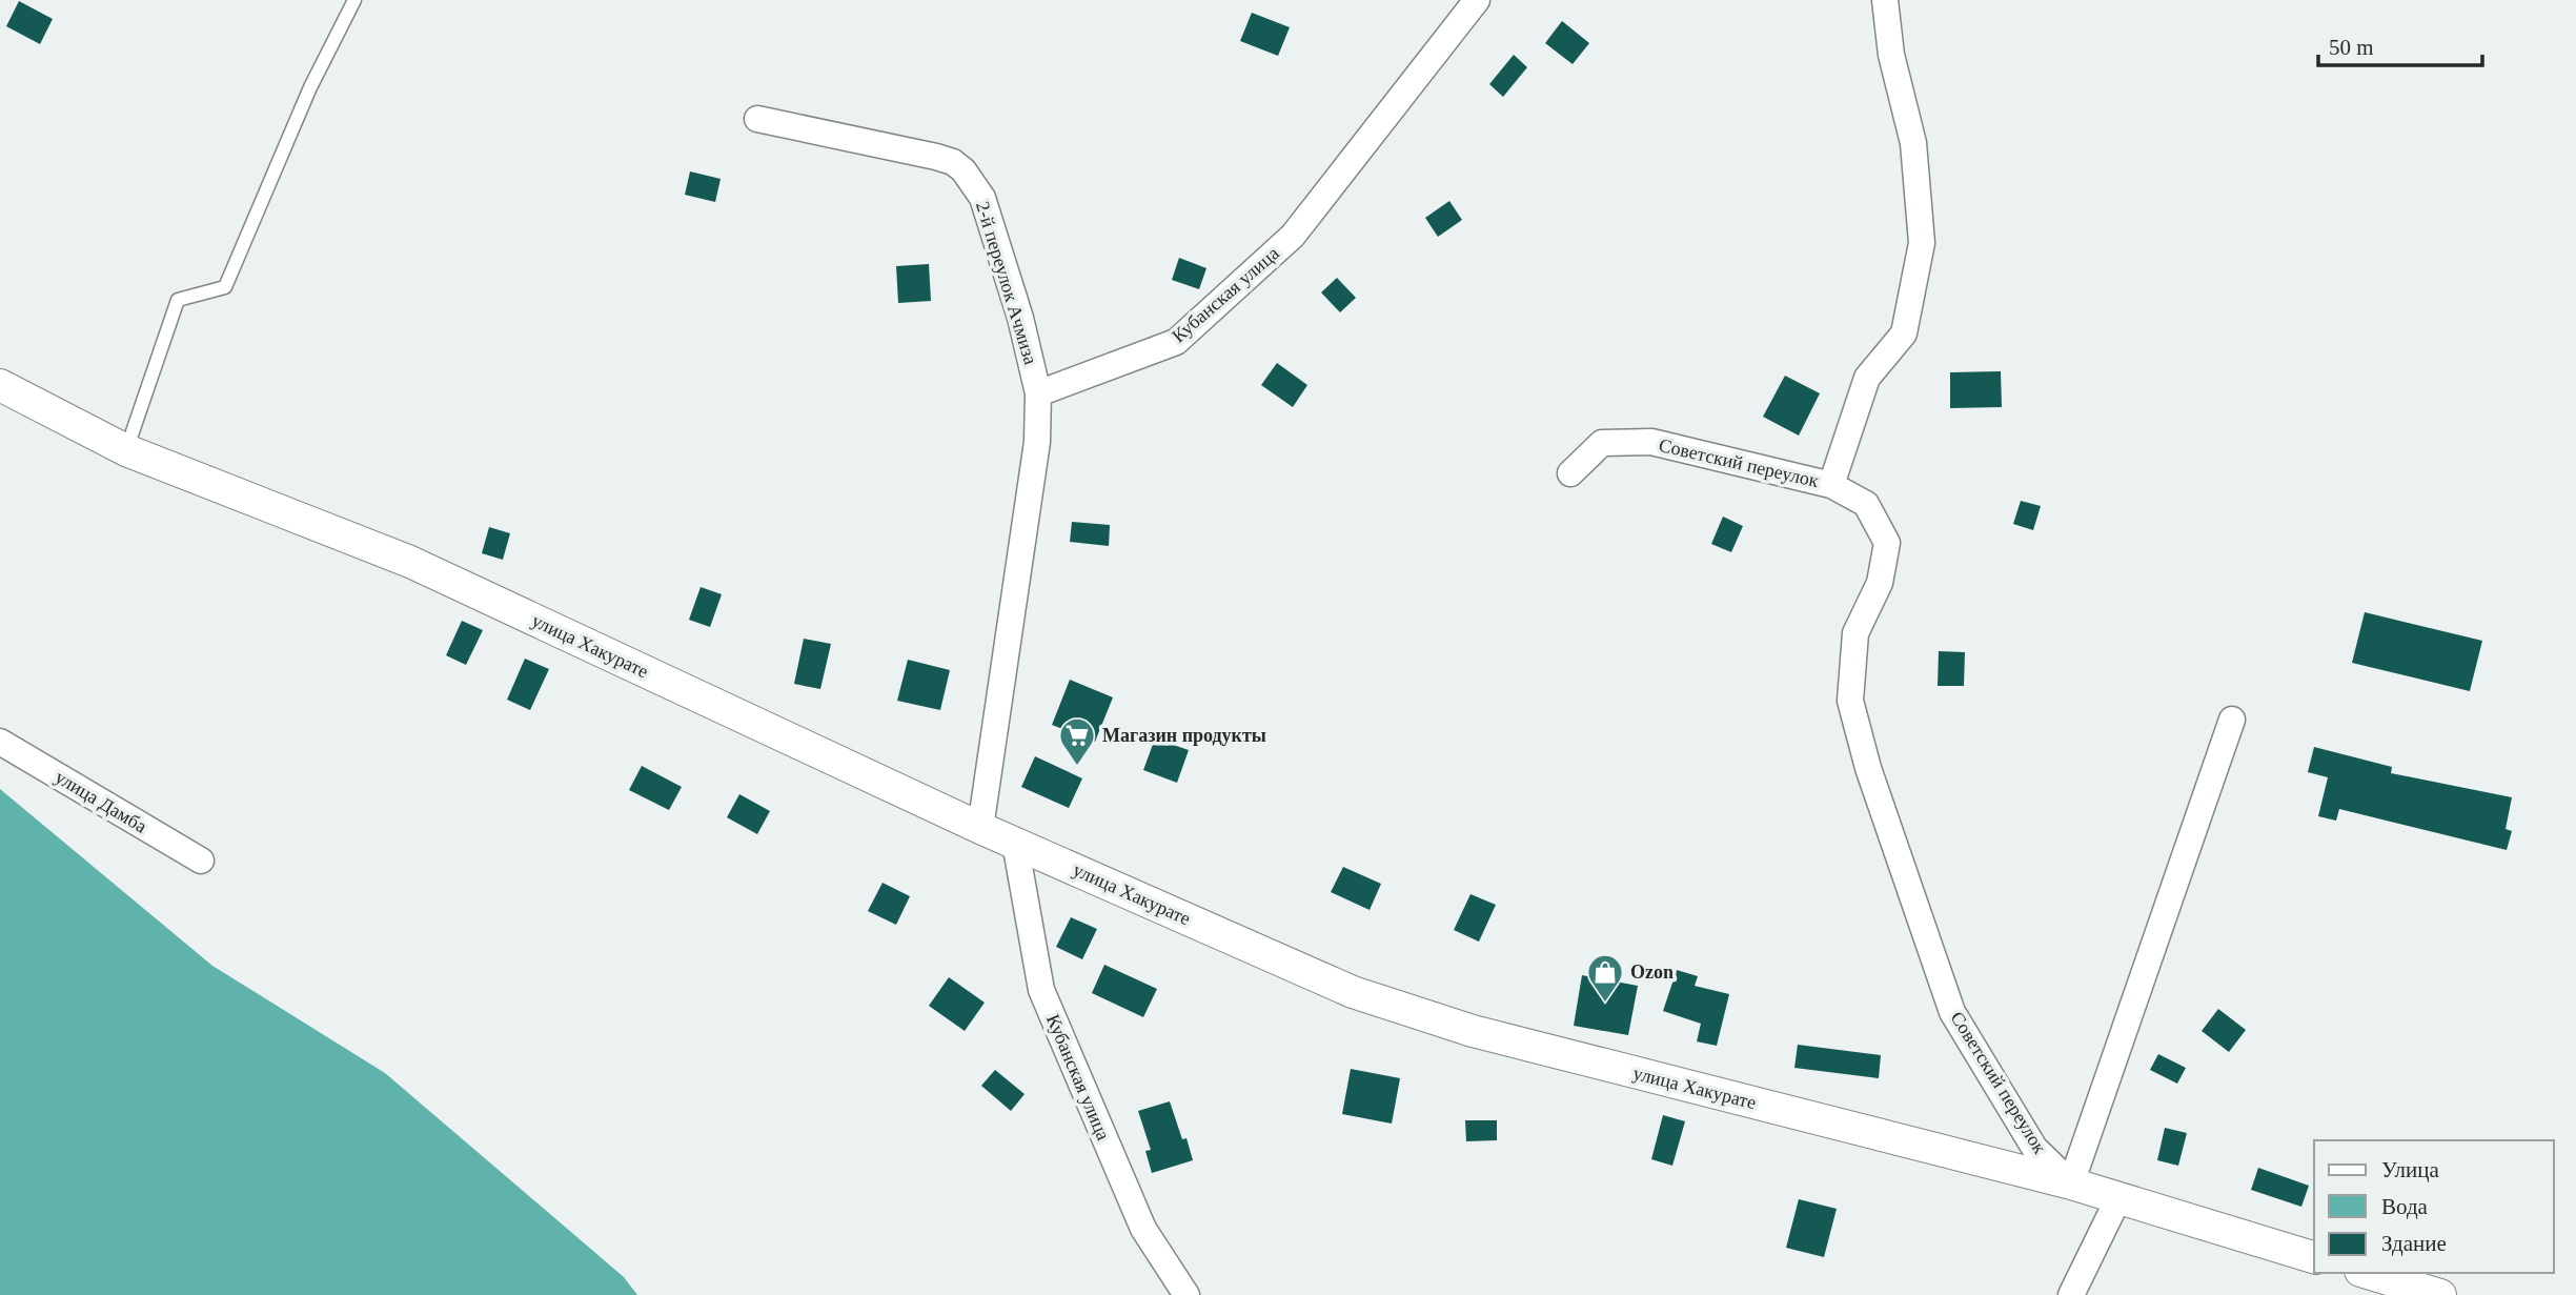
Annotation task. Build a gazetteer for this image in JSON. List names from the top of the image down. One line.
{"streets":{"street":["2-й переулок Ачмиза","Кубанская улица","Советский переулок","улица Хакурате","улица Дамба"]},"crossings":[["2-й переулок Ачмиза","Кубанская улица"],["Кубанская улица","улица Хакурате"],["Советский переулок","улица Хакурате"]],"places":{"supermarket":["Магазин продукты"],"shop":["Ozon"]},"legend":["Улица","Вода","Здание"],"scale_bar":"50 m"}
